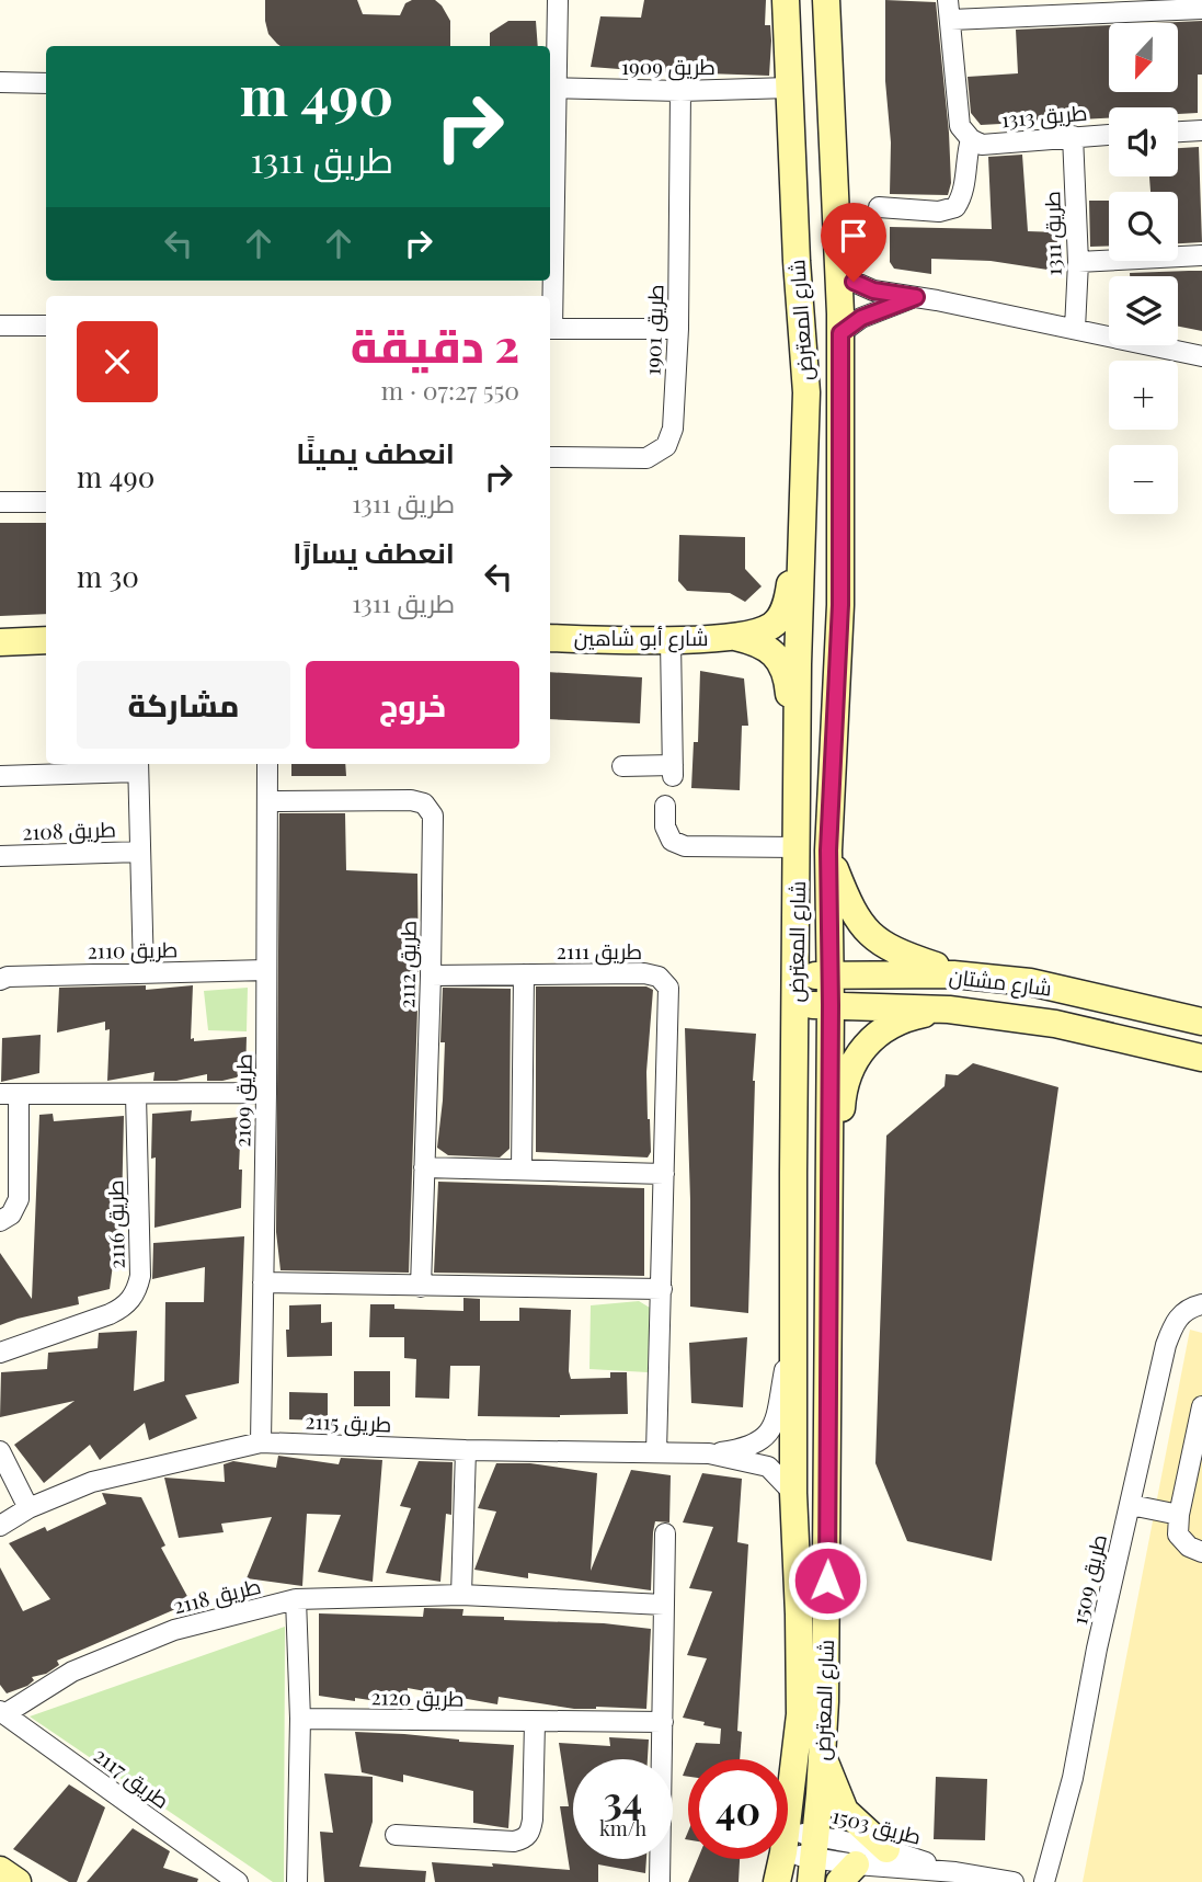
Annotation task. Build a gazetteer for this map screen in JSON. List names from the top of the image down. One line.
{"streets":{"street":["طريق 1909","طريق 1313","طريق 1311","شارع المعترض","طريق 1901","شارع أبو شاهين","طريق 2108","طريق 2110","طريق 2111","طريق 2112","شارع مشتان","طريق 2109","طريق 2116","طريق 2115","طريق 1509","طريق 2118","طريق 2120","طريق 2117","طريق 1503"]},"crossings":[["طريق 1909","شارع المعترض"],["طريق 1909","طريق 1901"],["طريق 1313","طريق 1311"],["شارع المعترض","شارع أبو شاهين"],["شارع المعترض","شارع مشتان"],["شارع المعترض","طريق 2115"],["شارع المعترض","طريق 1503"],["طريق 2108","طريق 2110"],["طريق 2110","طريق 2109"],["طريق 2111","طريق 2112"],["طريق 2111","طريق 2115"],["طريق 2112","طريق 2109"],["طريق 2109","طريق 2115"],["طريق 2118","طريق 2117"]],"north":"bottom","page":{"map_buttons":["+","−"],"turn":["490 m","طريق 1311"],"heading":["2 دقيقة","550 m · 07:27"],"list":[{"name":"انعطف يمينًا","note":"طريق 1311","value":"490 m"},{"name":"انعطف يسارًا","note":"طريق 1311","value":"30 m"}],"buttons":["خروج","مشاركة"],"speed":"34 km/h","limit":"40"}}
